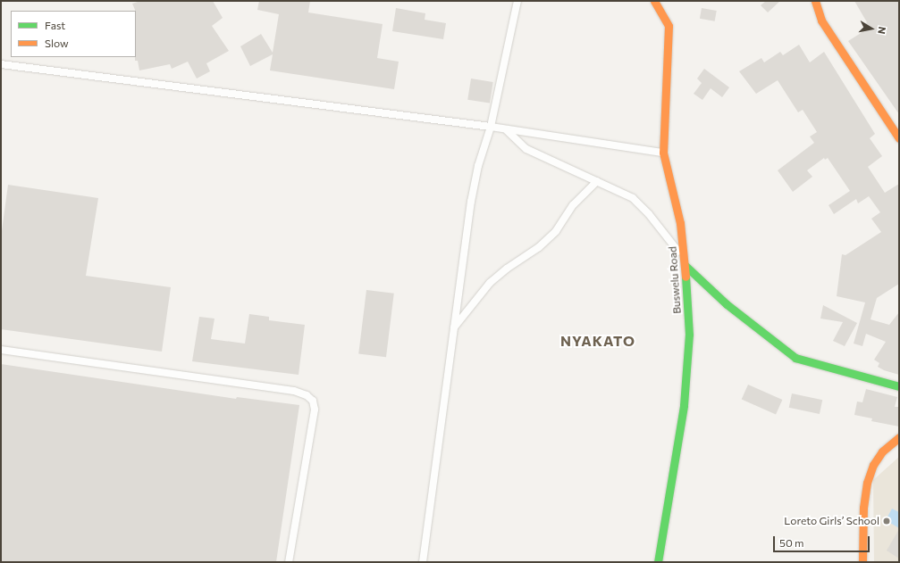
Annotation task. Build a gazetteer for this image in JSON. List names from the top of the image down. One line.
{"streets":{"street":["Buswelu Road"]},"districts":["NYAKATO"],"places":["Loreto Girls’ School"],"legend":["Fast","Slow"],"scale_bar":"50 m","north":"right"}
